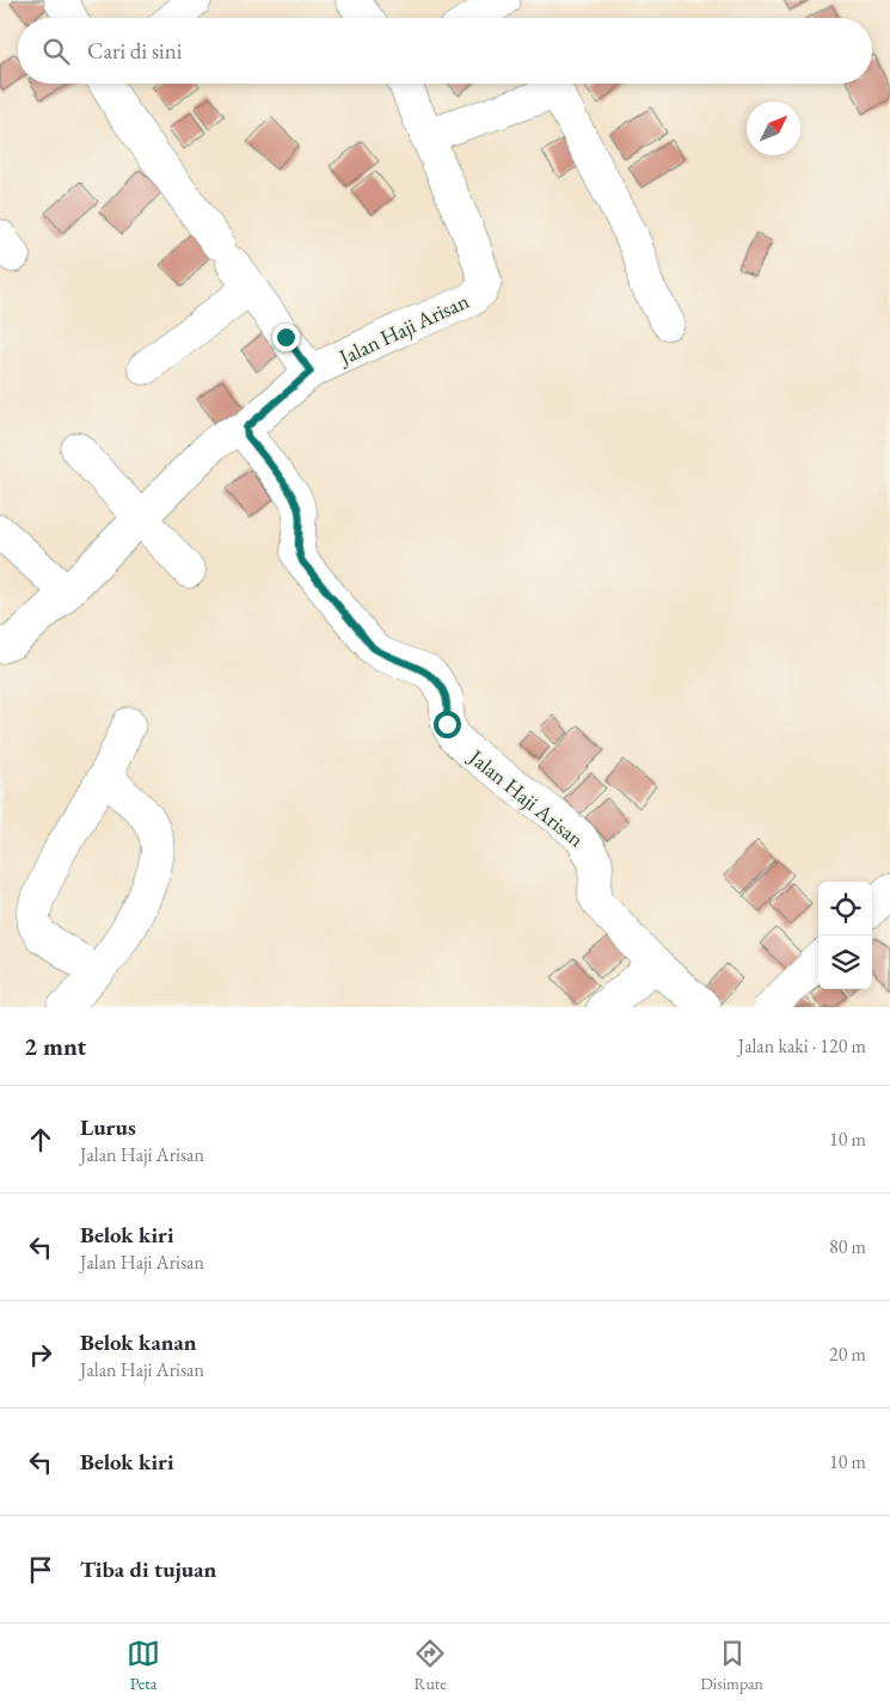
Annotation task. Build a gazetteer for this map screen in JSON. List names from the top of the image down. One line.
{"streets":{"street":["Jalan Haji Arisan"]},"north":"top right","page":{"search":"Cari di sini","heading":["2 mnt","Jalan kaki · 120 m"],"list":[["Lurus","Jalan Haji Arisan","10 m"],["Belok kiri","Jalan Haji Arisan","80 m"],["Belok kanan","Jalan Haji Arisan","20 m"],["Belok kiri","10 m"],"Tiba di tujuan"],"nav":["Peta","Rute","Disimpan"]}}
